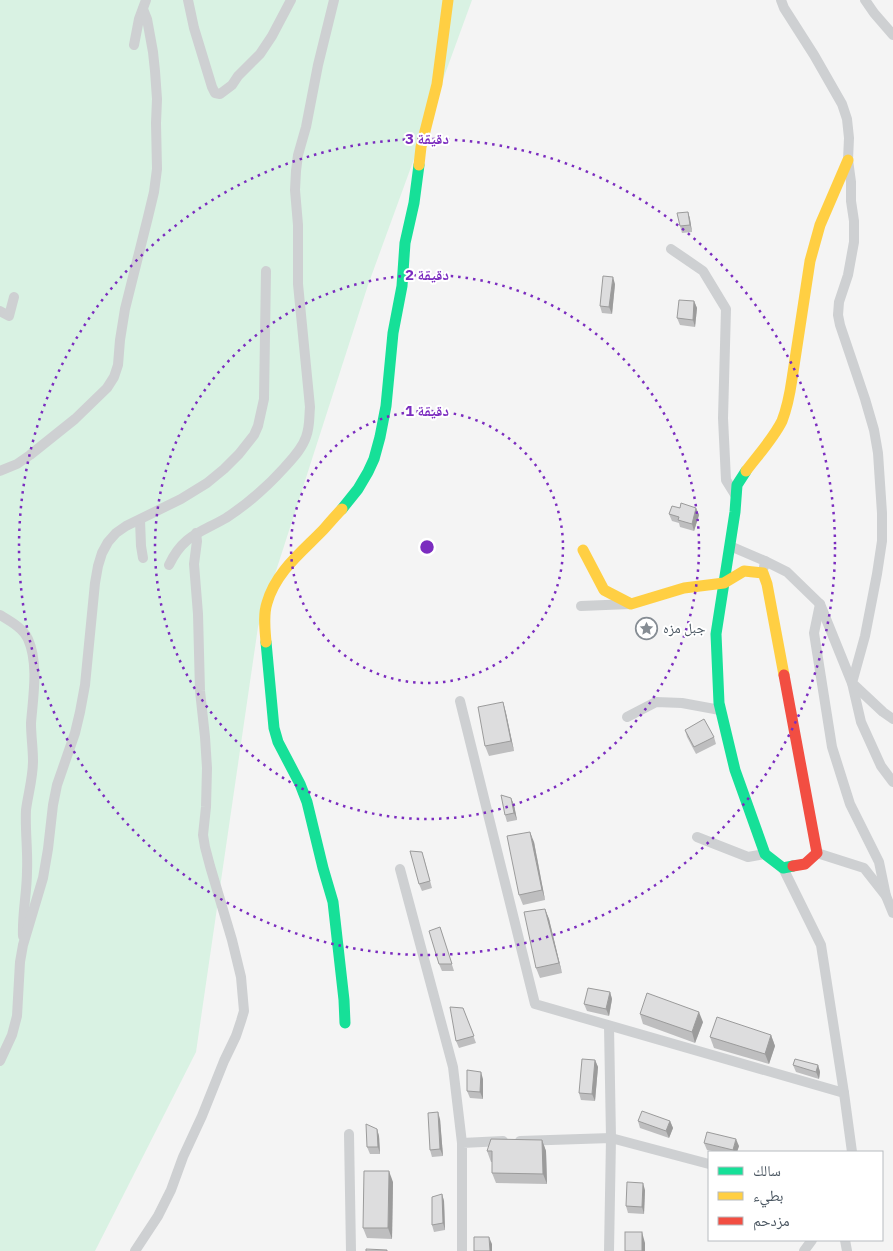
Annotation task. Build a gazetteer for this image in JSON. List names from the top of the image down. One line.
{"places":{"place":["جبل مزه"]},"legend":["سالك","بطيء","مزدحم"],"rings":["3 دقيقة","2 دقيقة","1 دقيقة"]}
